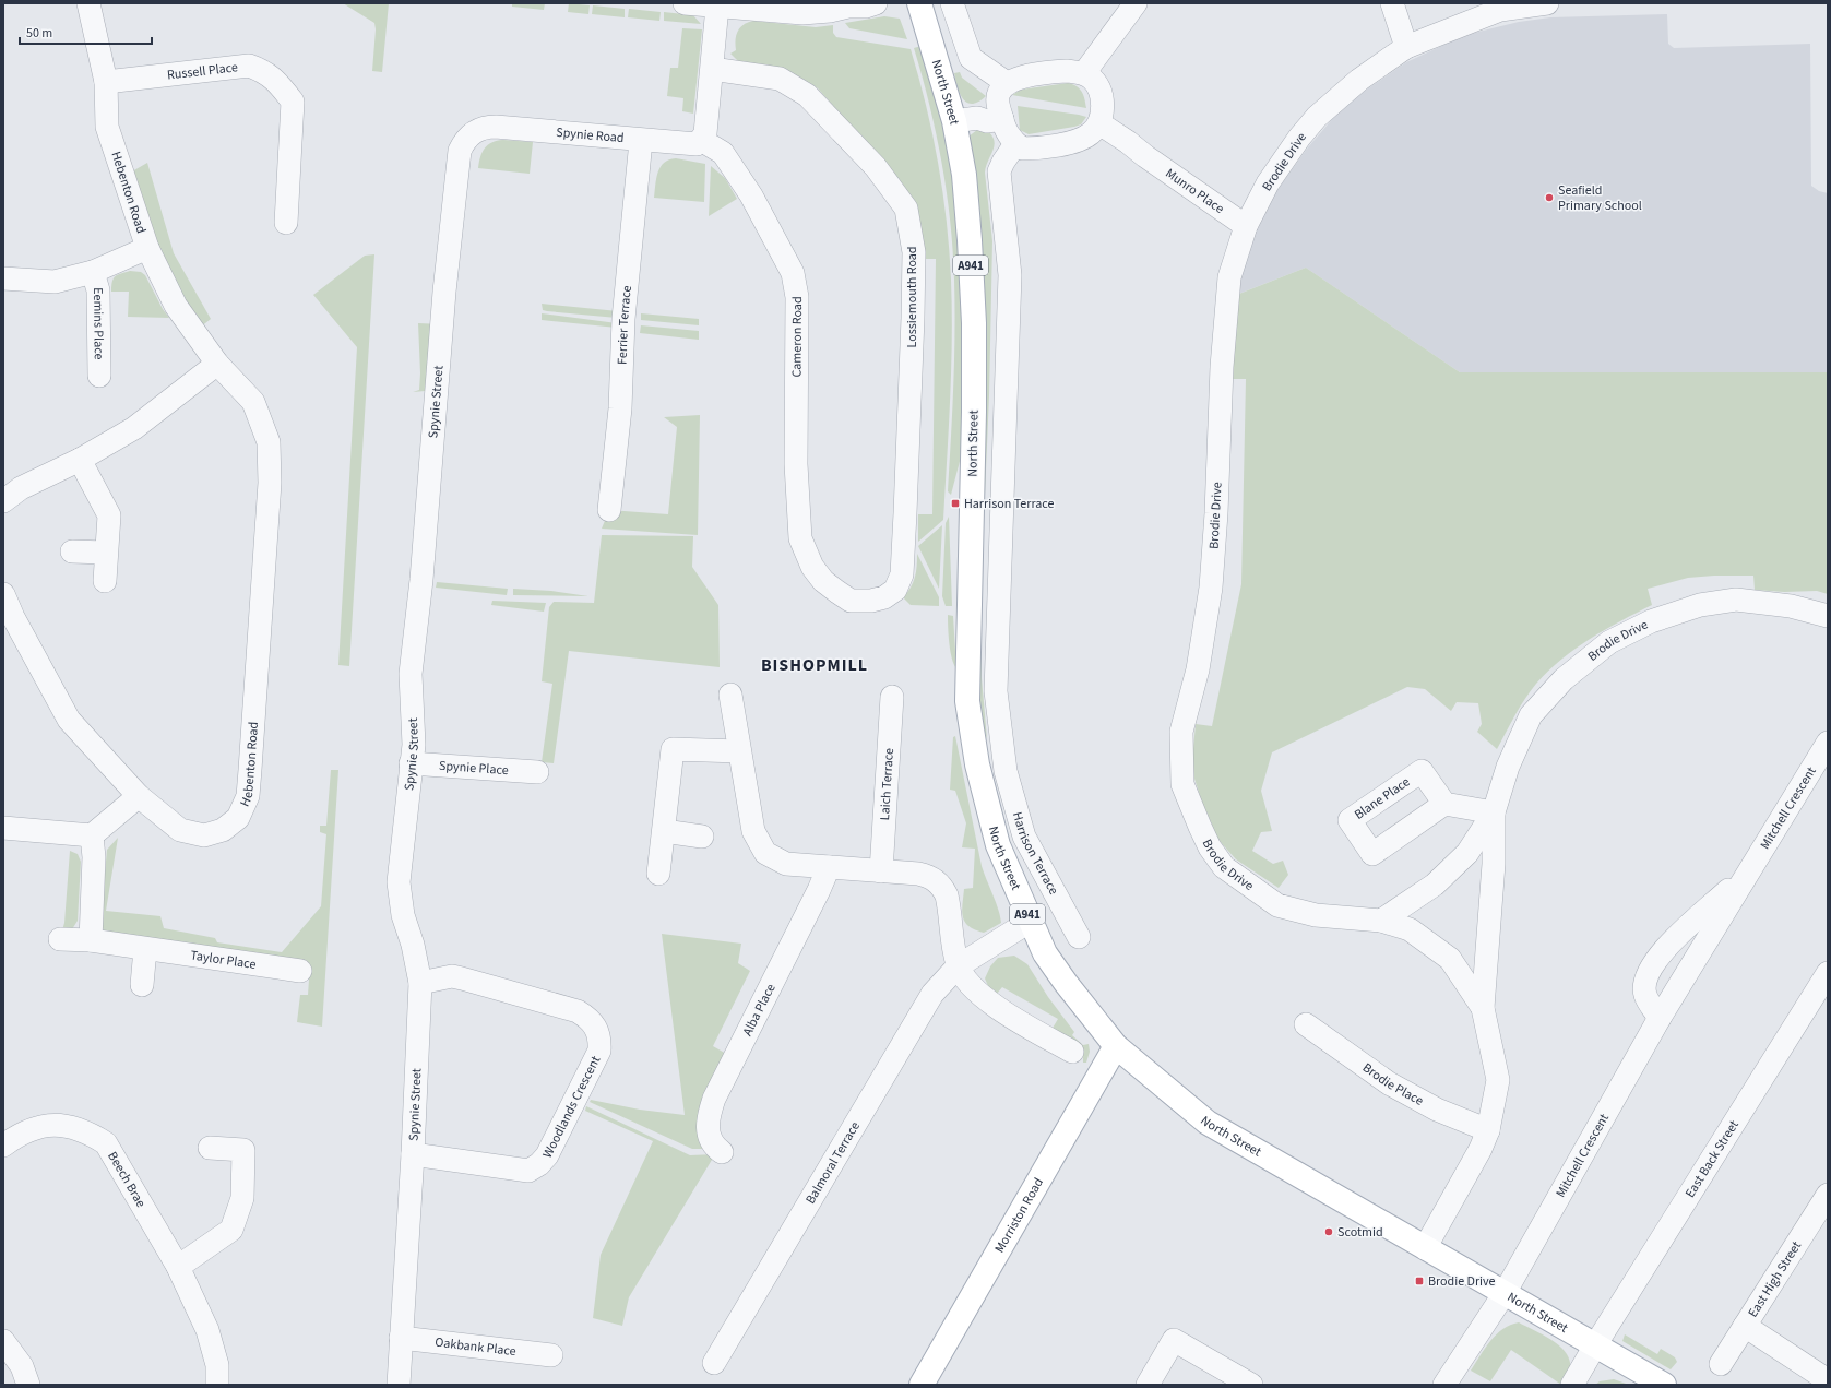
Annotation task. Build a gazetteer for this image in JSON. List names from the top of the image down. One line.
{"streets":{"main road":["North Street","A941","Morriston Road"],"street":["Russell Place","Spynie Road","Brodie Drive","Munro Place","Hebenton Road","Lossiemouth Road","Eemins Place","Ferrier Terrace","Cameron Road","Spynie Street","Spynie Place","Laich Terrace","Mitchell Crescent","Harrison Terrace","Taylor Place","Alba Place","Brodie Place","Woodlands Crescent","East Back Street","Balmoral Terrace","Beech Brae","East High Street","Oakbank Place"]},"crossings":[["Russell Place","Hebenton Road"],["North Street","Brodie Drive"],["North Street","Mitchell Crescent"],["North Street","East Back Street"],["North Street","Balmoral Terrace"],["North Street","Morriston Road"],["Spynie Road","Ferrier Terrace"],["Spynie Road","Cameron Road"],["Spynie Road","Spynie Street"],["Brodie Drive","Munro Place"],["Brodie Drive","Brodie Place"],["Munro Place","Harrison Terrace"],["Hebenton Road","Eemins Place"],["Lossiemouth Road","Cameron Road"],["Spynie Street","Spynie Place"],["Spynie Street","Woodlands Crescent"],["Spynie Street","Oakbank Place"]],"districts":["BISHOPMILL"],"places":{"other":["Seafield Primary School","Scotmid"],"transit":["Harrison Terrace","Brodie Drive"]},"scale_bar":"50 m"}
